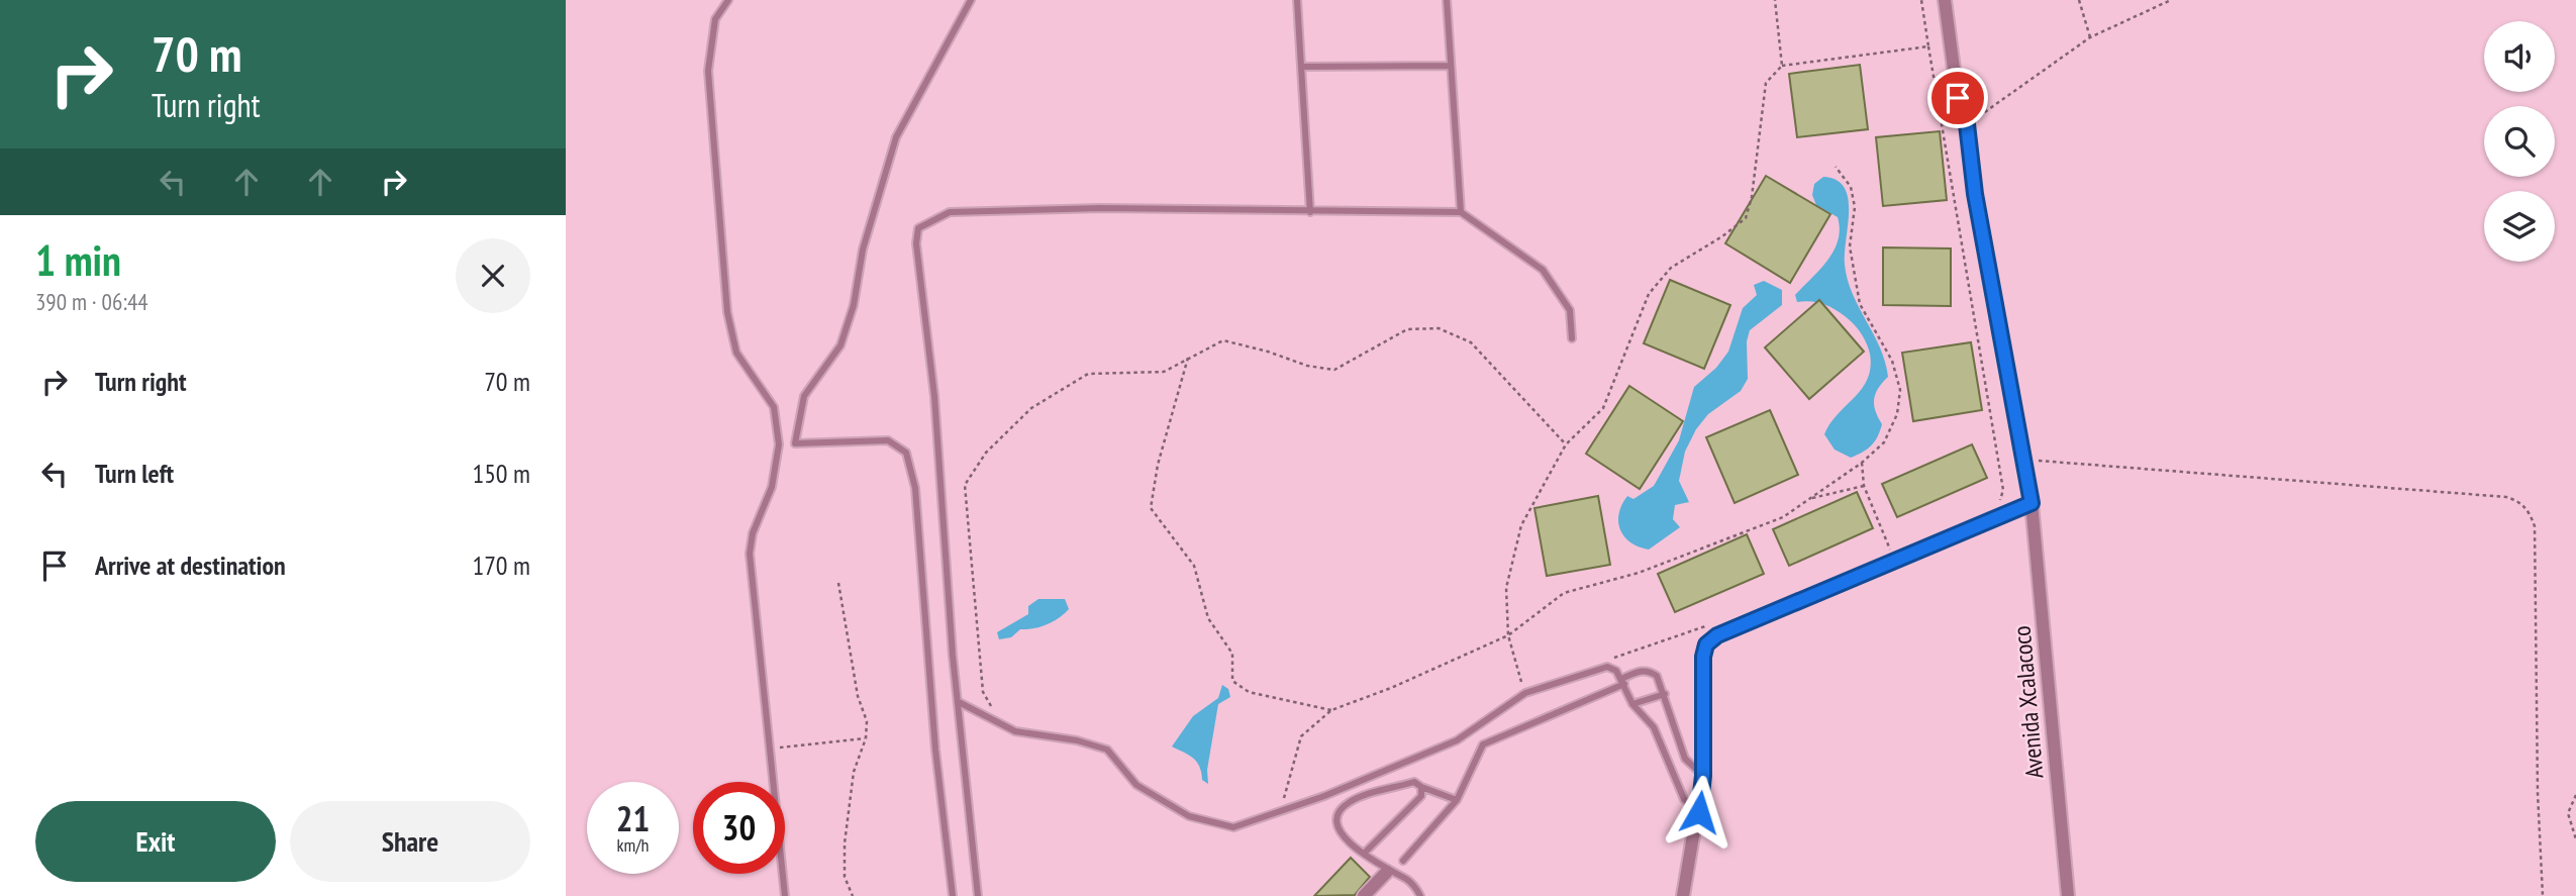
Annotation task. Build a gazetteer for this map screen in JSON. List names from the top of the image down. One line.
{"streets":{"street":["Avenida Xcalacoco"]},"page":{"turn":["70 m","Turn right"],"heading":["1 min","390 m · 06:44"],"list":[{"name":"Turn right","value":"70 m"},{"name":"Turn left","value":"150 m"},{"name":"Arrive at destination","value":"170 m"}],"speed":"21 km/h","limit":"30","buttons":["Exit","Share"]}}
